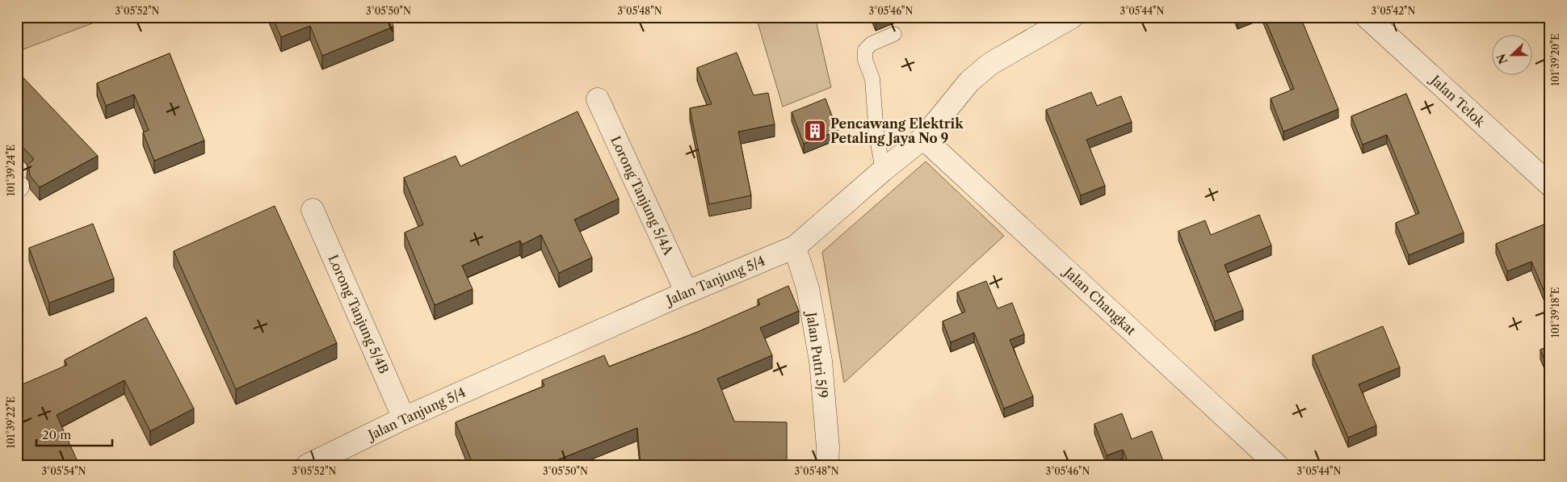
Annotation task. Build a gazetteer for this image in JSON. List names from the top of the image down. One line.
{"streets":{"street":["Jalan Telok","Lorong Tanjung 5/4A","Jalan Tanjung 5/4","Jalan Changkat","Lorong Tanjung 5/4B","Jalan Putri 5/9"]},"crossings":[["Lorong Tanjung 5/4A","Jalan Tanjung 5/4"],["Jalan Tanjung 5/4","Jalan Changkat"],["Jalan Tanjung 5/4","Lorong Tanjung 5/4B"],["Jalan Tanjung 5/4","Jalan Putri 5/9"]],"places":{"building":["Pencawang Elektrik Petaling Jaya No 9"]},"scale_bar":"20 m","north":"left","coordinates":["3°05'52\"N","3°05'50\"N","3°05'48\"N","3°05'46\"N","3°05'44\"N","3°05'42\"N","101°39'20\"E","101°39'24\"E","101°39'18\"E","101°39'22\"E","3°05'54\"N"]}
